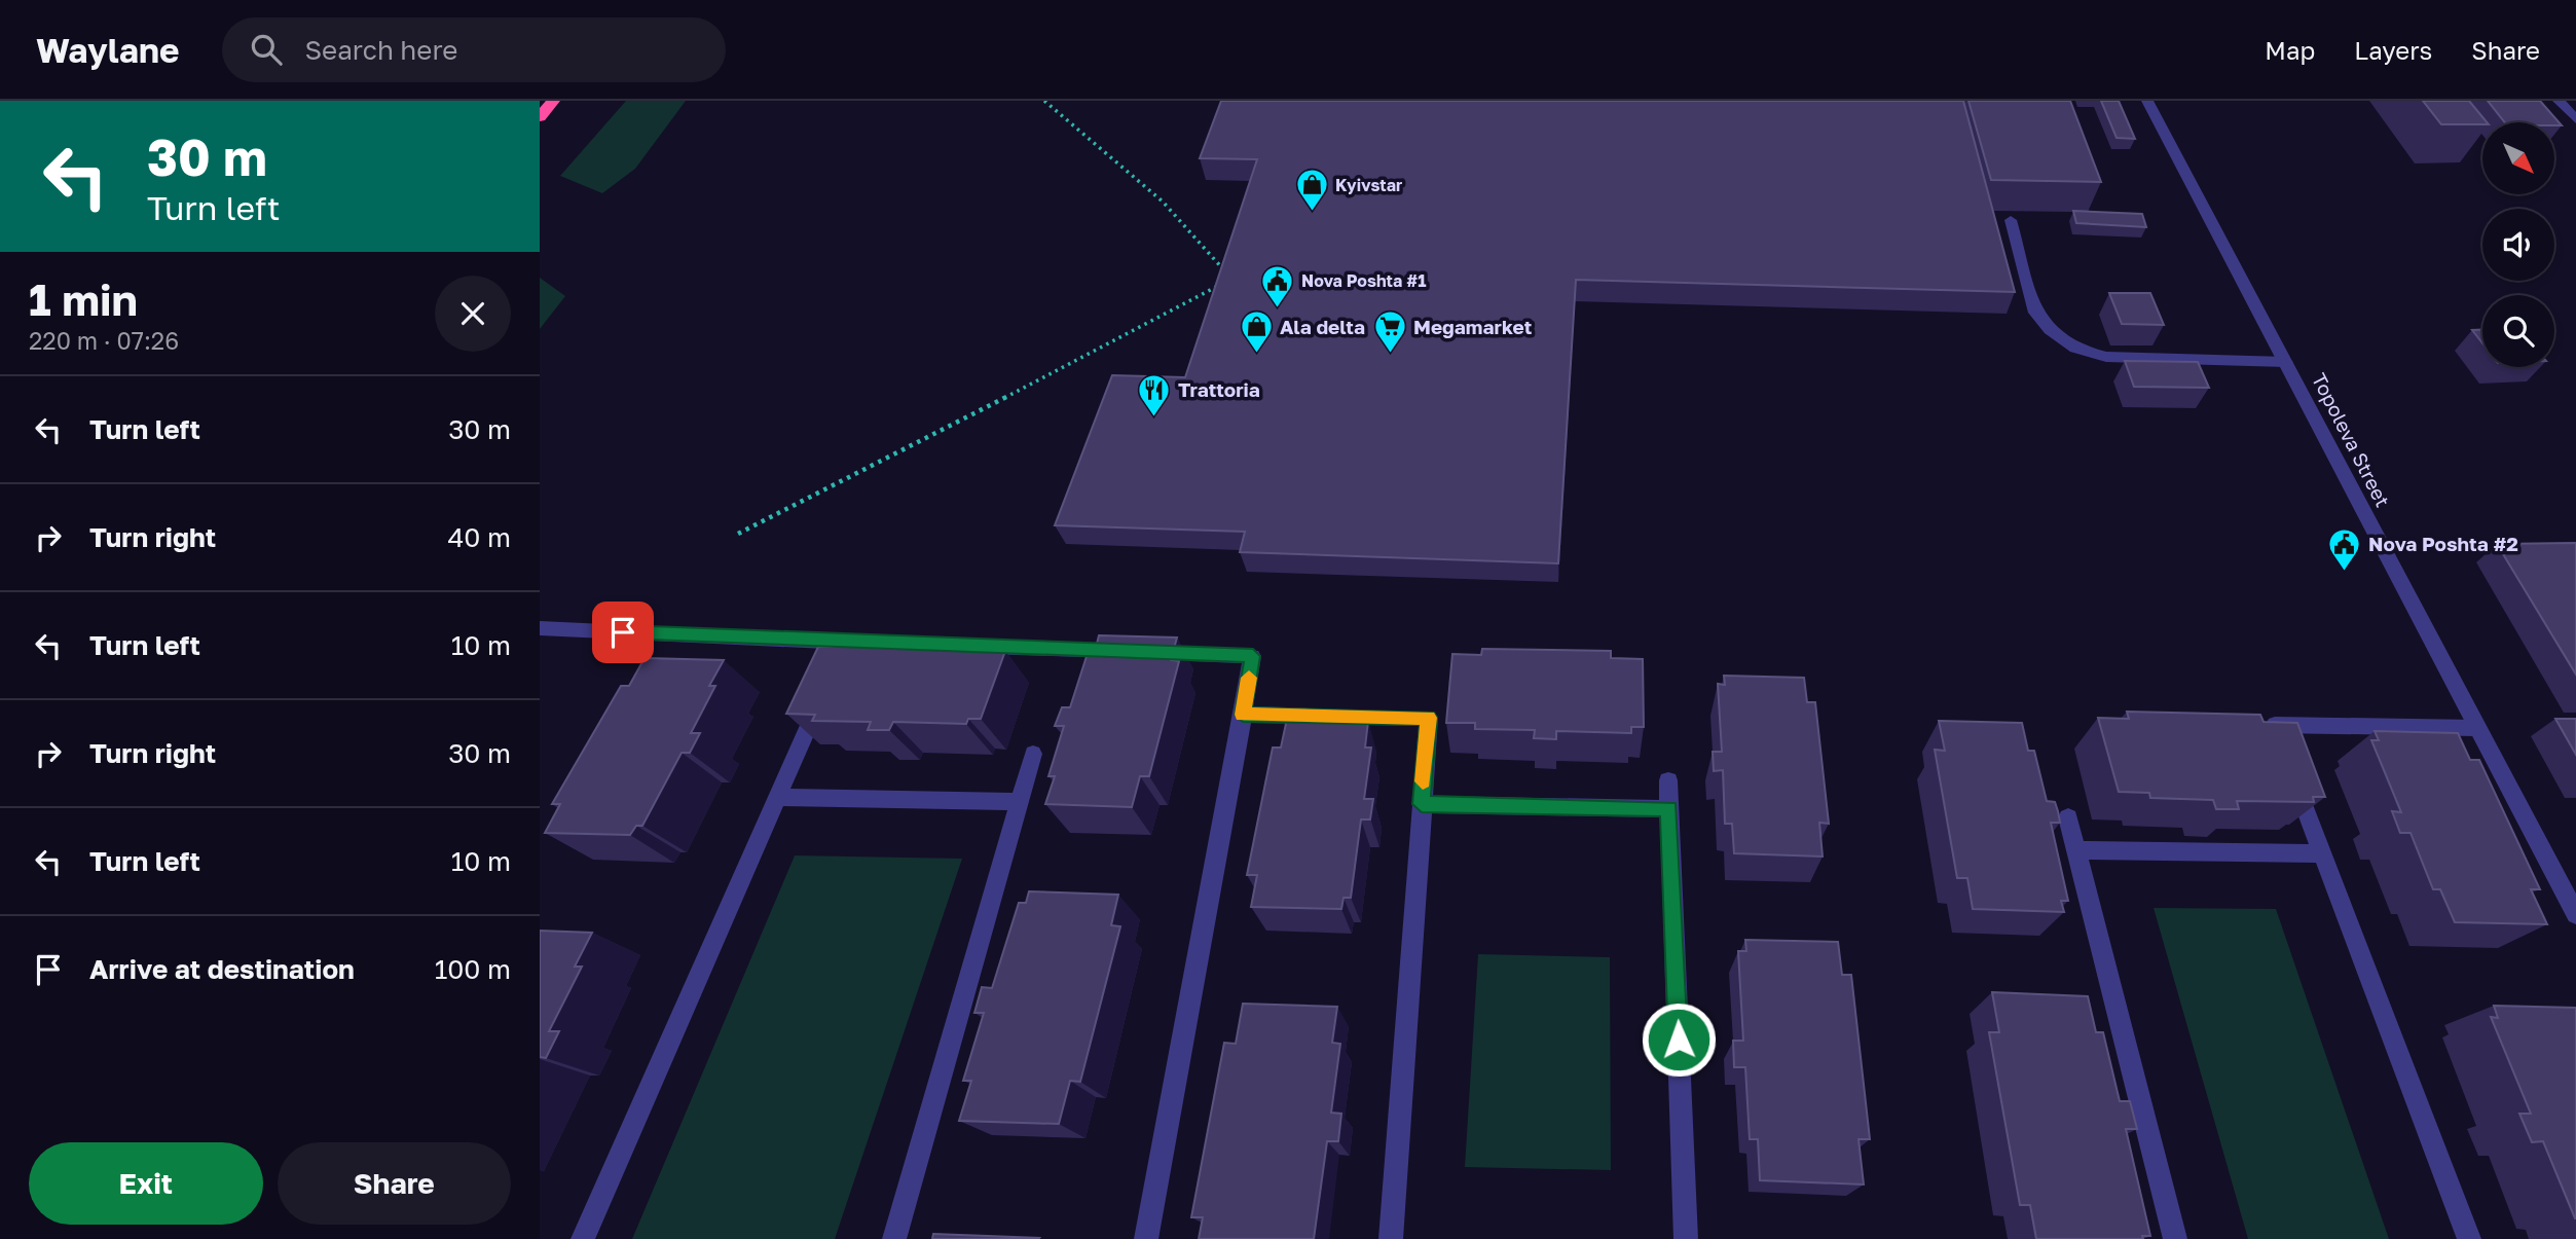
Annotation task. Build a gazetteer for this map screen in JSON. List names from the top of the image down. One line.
{"streets":{"street":["Topoleva Street"]},"places":{"shop":["Kyivstar","Ala delta"],"public building":["Nova Poshta #1","Nova Poshta #2"],"supermarket":["Megamarket"],"restaurant":["Trattoria"]},"north":"bottom right","page":{"header":"Waylane","search":"Search here","nav":["Map","Layers","Share"],"turn":["30 m","Turn left"],"heading":["1 min","220 m · 07:26"],"list":[{"name":"Turn left","value":"30 m"},{"name":"Turn right","value":"40 m"},{"name":"Turn left","value":"10 m"},{"name":"Turn right","value":"30 m"},{"name":"Turn left","value":"10 m"},{"name":"Arrive at destination","value":"100 m"}],"buttons":["Exit","Share"]}}
